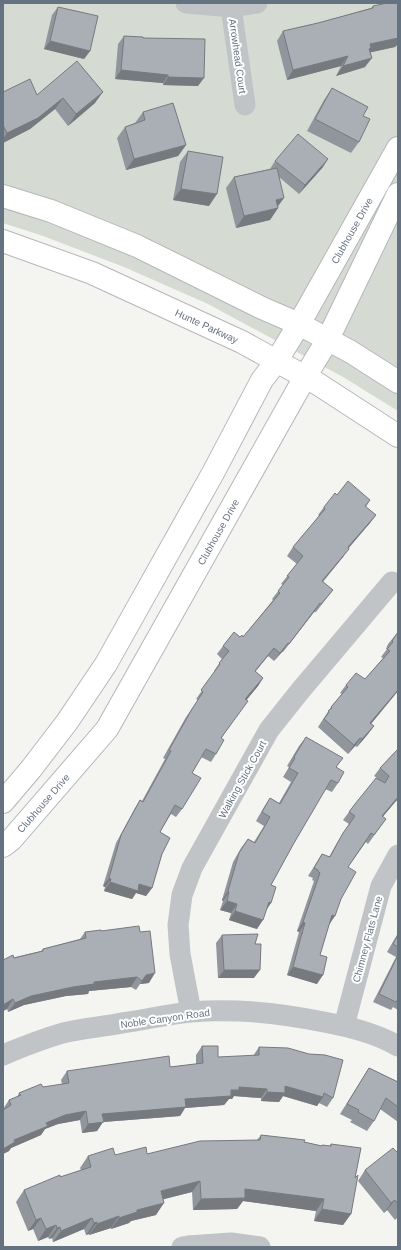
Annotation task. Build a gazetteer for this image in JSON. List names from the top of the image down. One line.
{"streets":{"street":["Arrowhead Court","Clubhouse Drive","Hunte Parkway","Walking Stick Court","Chimney Flats Lane","Noble Canyon Road"]},"crossings":[["Clubhouse Drive","Hunte Parkway"],["Walking Stick Court","Noble Canyon Road"],["Chimney Flats Lane","Noble Canyon Road"]]}
